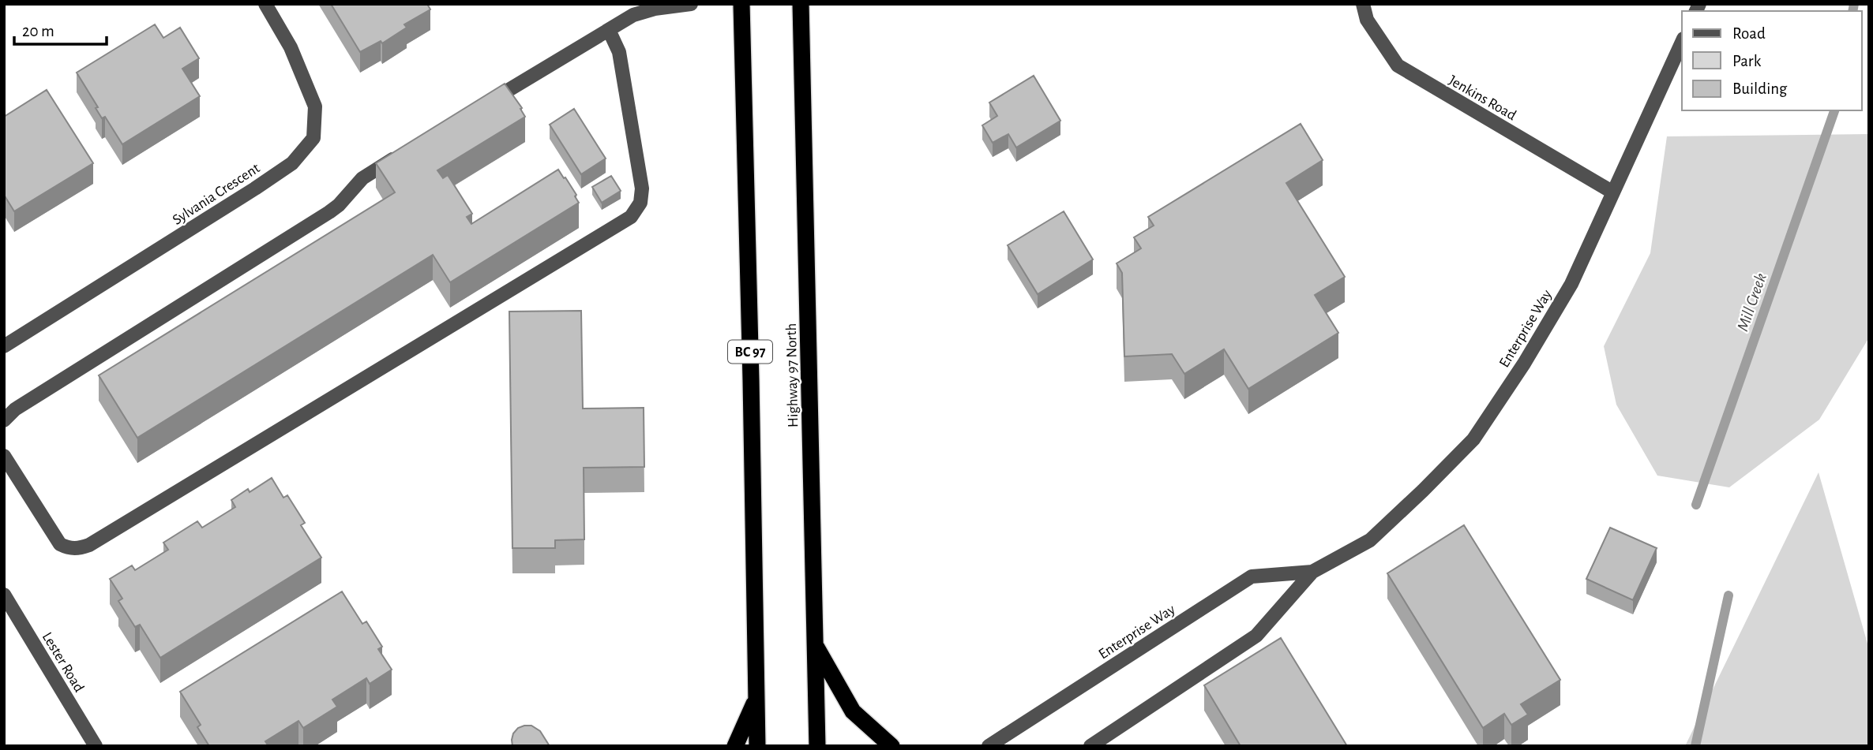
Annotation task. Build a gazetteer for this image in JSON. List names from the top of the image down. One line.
{"streets":{"highway":["BC 97","Highway 97 North"],"street":["Jenkins Road","Sylvania Crescent","Enterprise Way","Lester Road"]},"crossings":[["Jenkins Road","Enterprise Way"]],"water":["Mill Creek"],"legend":["Road","Park","Building"],"scale_bar":"20 m"}
